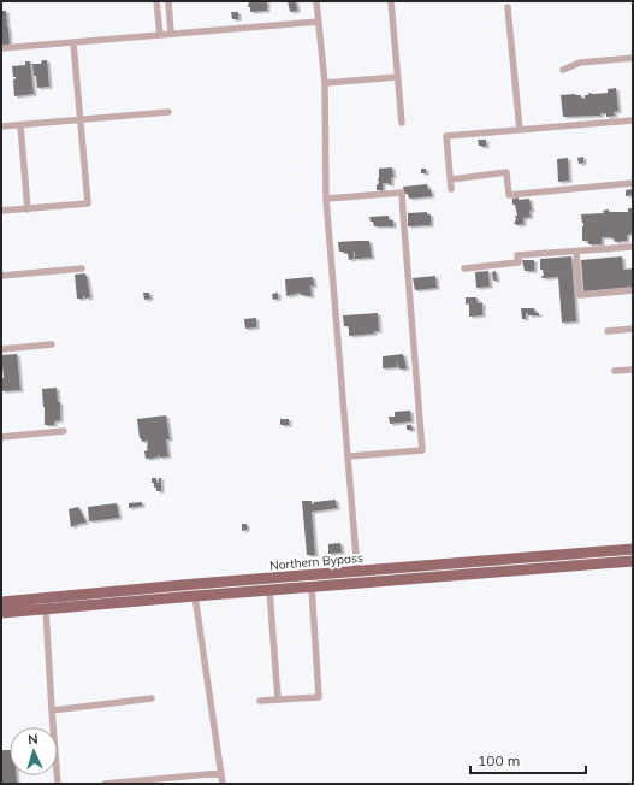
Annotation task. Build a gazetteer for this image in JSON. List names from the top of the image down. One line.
{"streets":{"main road":["Northern Bypass"]},"scale_bar":"100 m","north":"top"}
